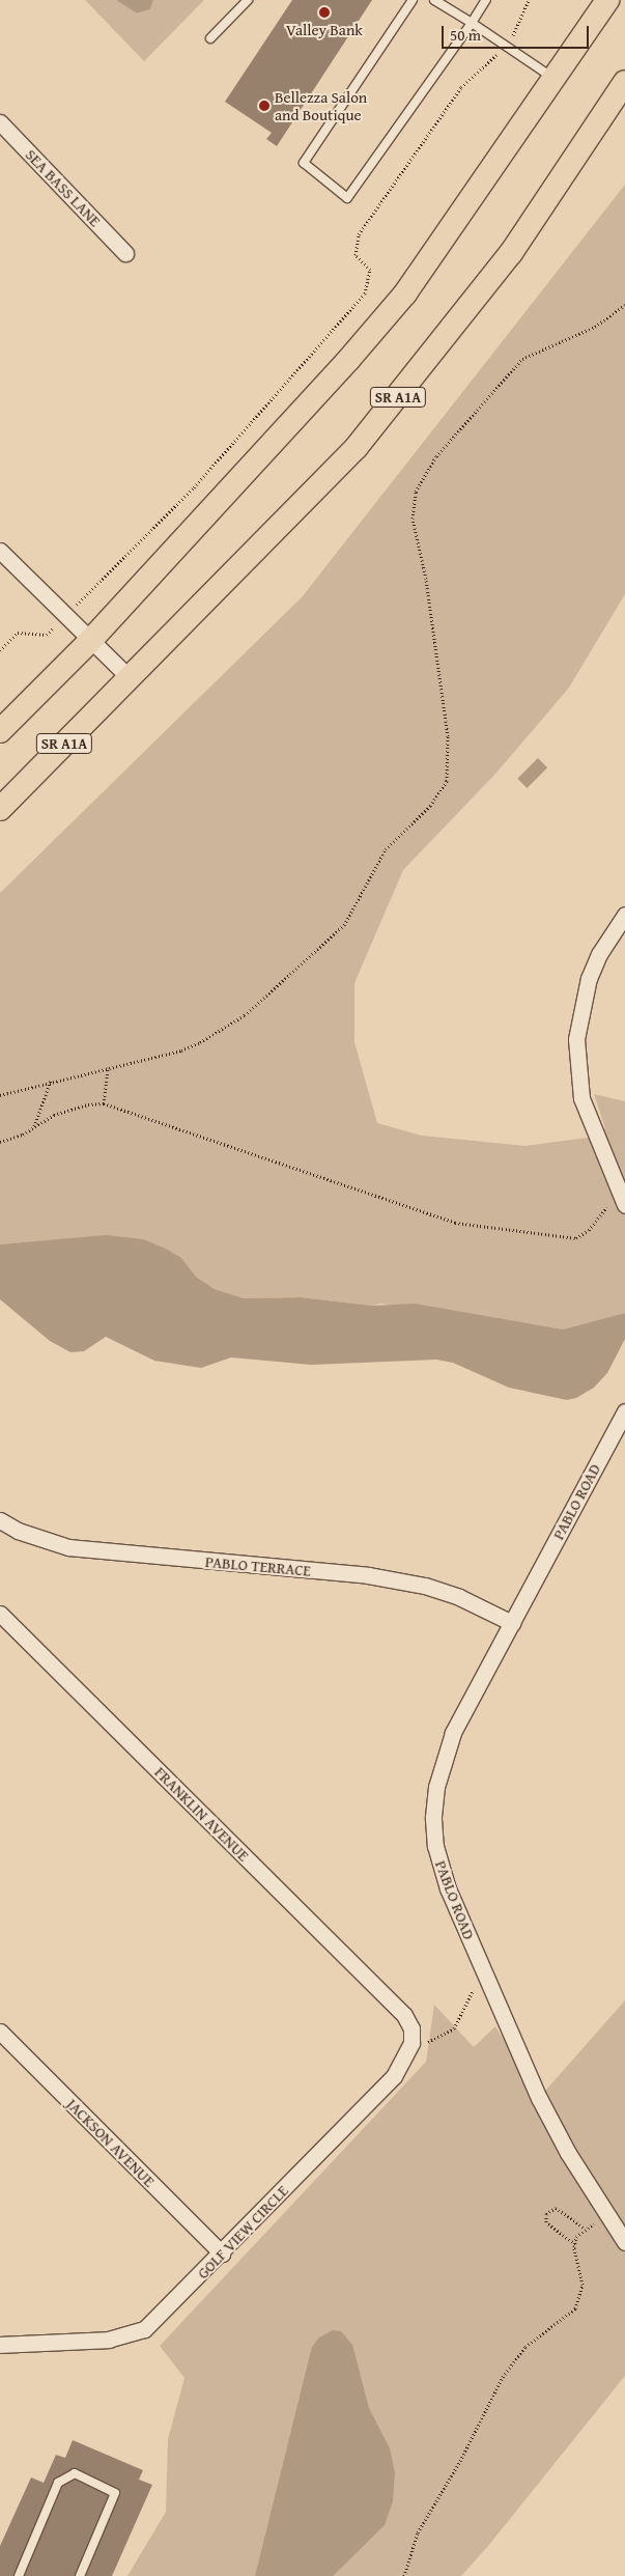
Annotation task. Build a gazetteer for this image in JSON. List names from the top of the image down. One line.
{"streets":{"main road":["SR A1A"],"street":["SEA BASS LANE","PABLO ROAD","PABLO TERRACE","FRANKLIN AVENUE","JACKSON AVENUE","GOLF VIEW CIRCLE"]},"crossings":[["PABLO ROAD","PABLO TERRACE"],["FRANKLIN AVENUE","GOLF VIEW CIRCLE"],["JACKSON AVENUE","GOLF VIEW CIRCLE"]],"places":["Valley Bank","Bellezza Salon and Boutique"],"scale_bar":"50 m"}
